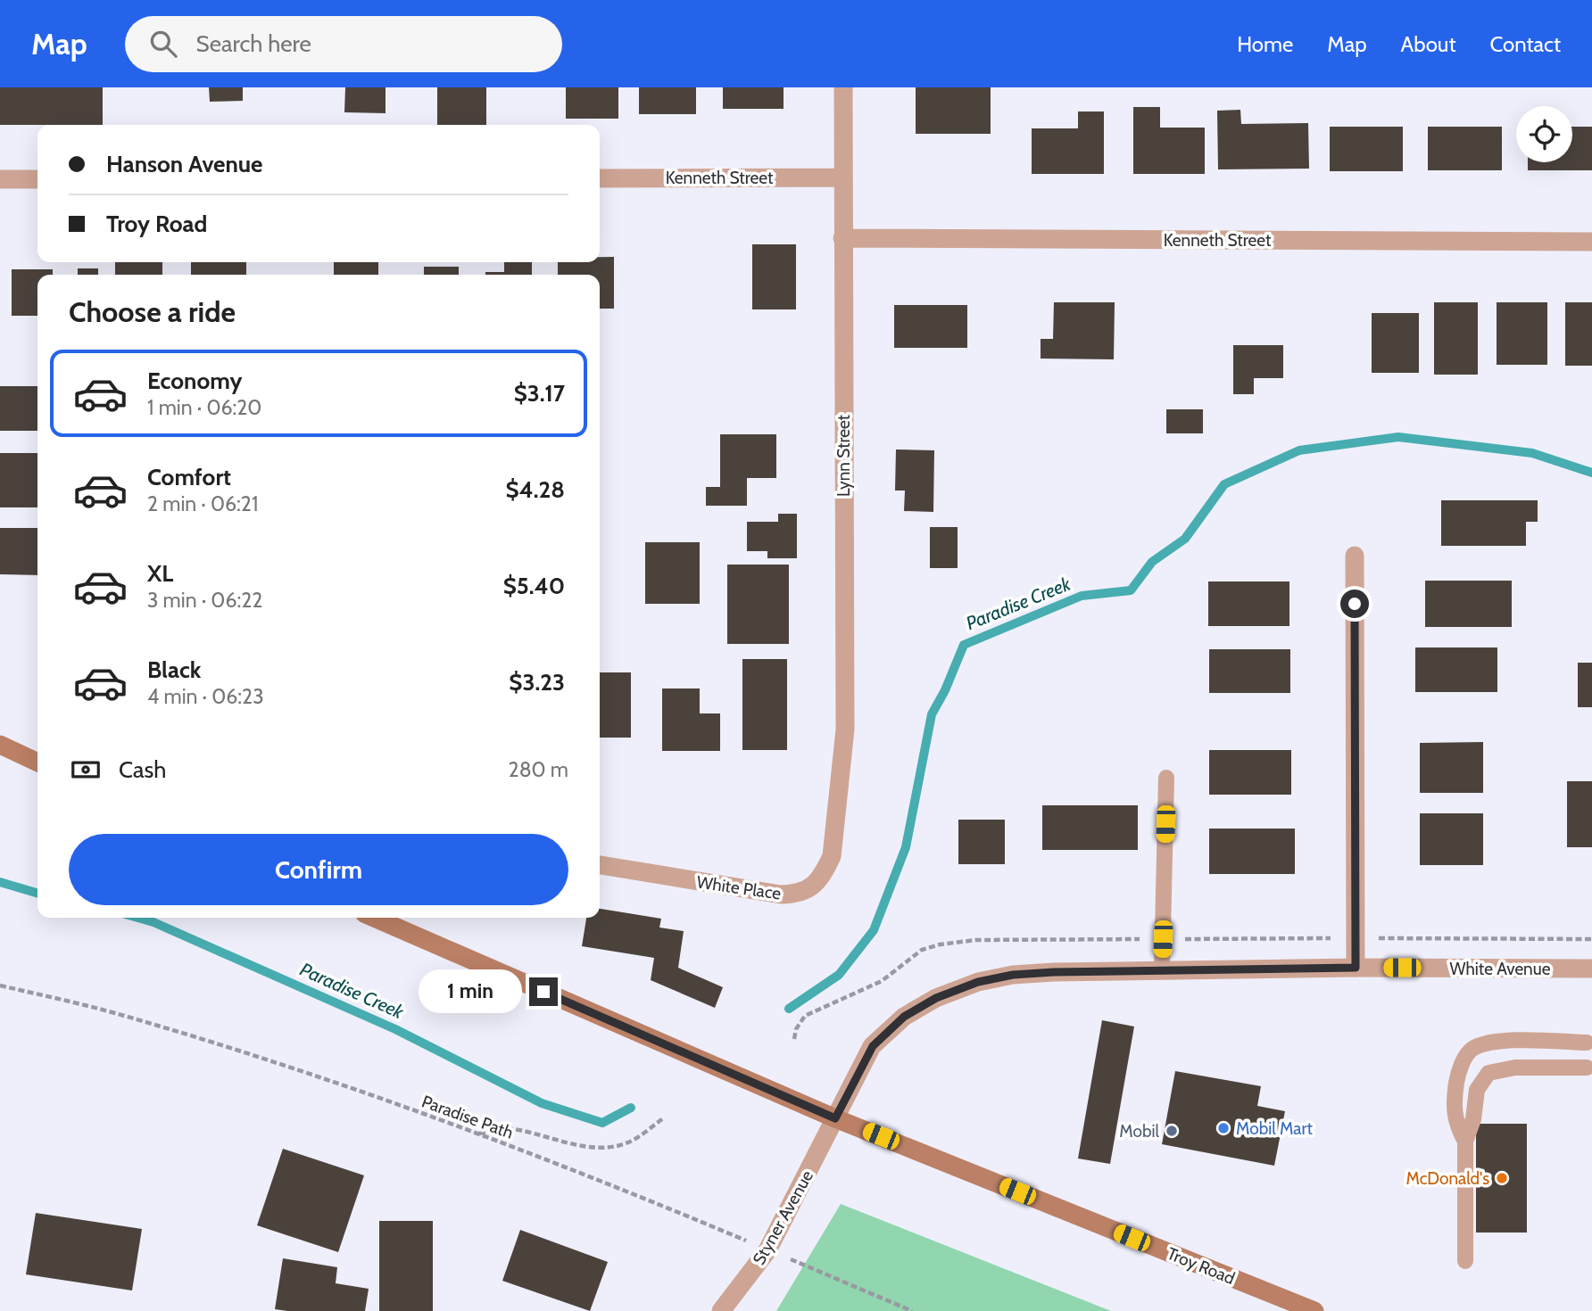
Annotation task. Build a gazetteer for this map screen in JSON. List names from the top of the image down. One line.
{"streets":{"main road":["Troy Road"],"street":["Kenneth Street","Lynn Street","White Place","White Avenue","Styner Avenue"],"path":["Paradise Path"]},"crossings":[["Kenneth Street","Lynn Street"],["Lynn Street","White Place"],["White Avenue","Styner Avenue"],["White Avenue","Troy Road"],["Paradise Path","Styner Avenue"],["Styner Avenue","Troy Road"]],"water":["Paradise Creek"],"places":["Mobil Mart","Mobil","McDonald's"],"page":{"header":"Map","search":"Search here","nav":["Home","Map","About","Contact"],"banner":["Hanson Avenue","Troy Road"],"heading":"Choose a ride","list":[{"name":"Economy","note":"1 min · 06:20","value":"$3.17"},{"name":"Comfort","note":"2 min · 06:21","value":"$4.28"},{"name":"XL","note":"3 min · 06:22","value":"$5.40"},{"name":"Black","note":"4 min · 06:23","value":"$3.23"}],"pay":["Cash","280 m"],"buttons":"Confirm","bubble":"1 min"}}
